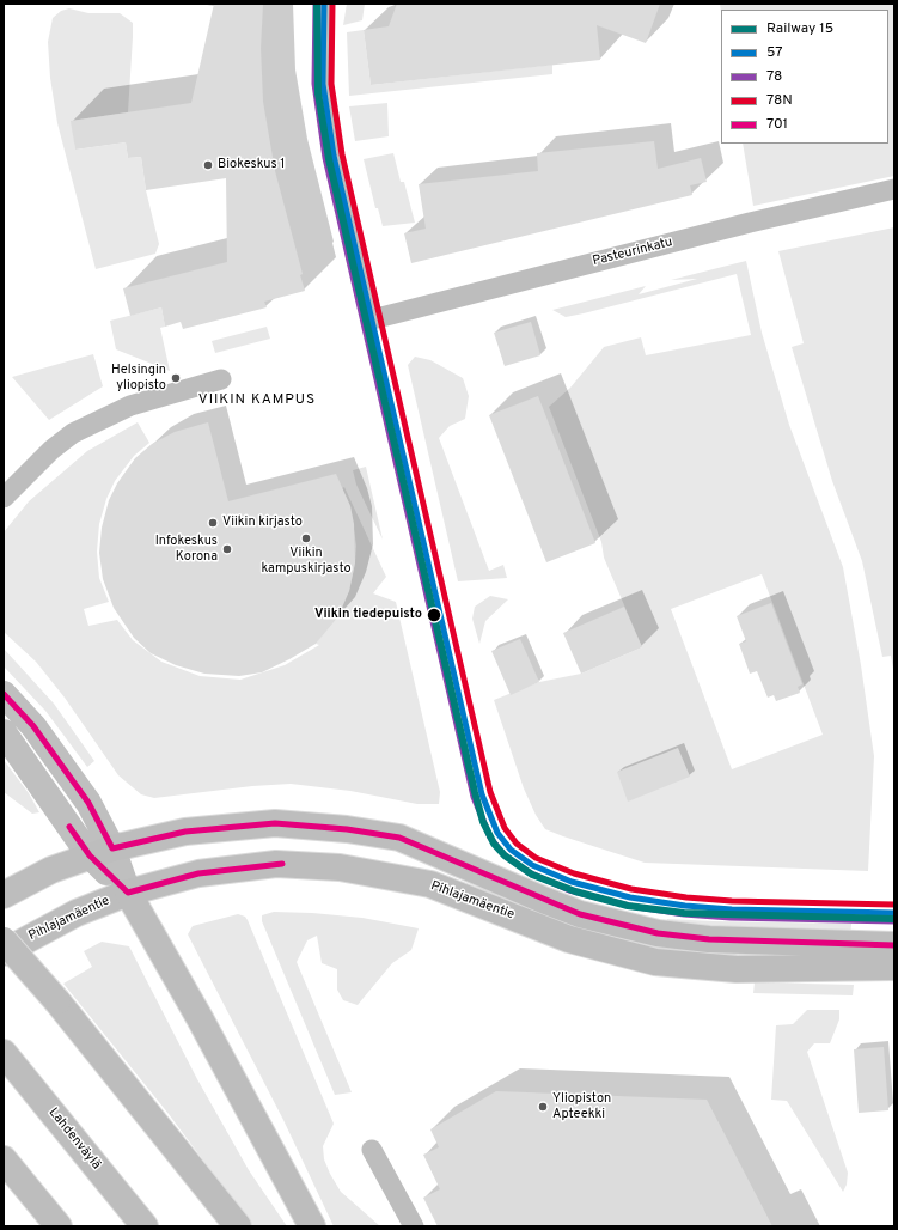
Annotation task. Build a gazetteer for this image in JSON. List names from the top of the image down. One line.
{"streets":{"main road":["Pihlajamäentie","Lahdenväylä"],"street":["Pasteurinkatu"]},"districts":["VIIKIN KAMPUS"],"places":["Biokeskus 1","Helsingin yliopisto","Viikin kirjasto","Viikin kampuskirjasto","Infokeskus Korona","Viikin tiedepuisto","Yliopiston Apteekki"],"lines":["rail line 15","transit line 57","transit line 78","transit line 78N","transit line 701"],"legend":["Railway 15","57","78","78N","701"]}
